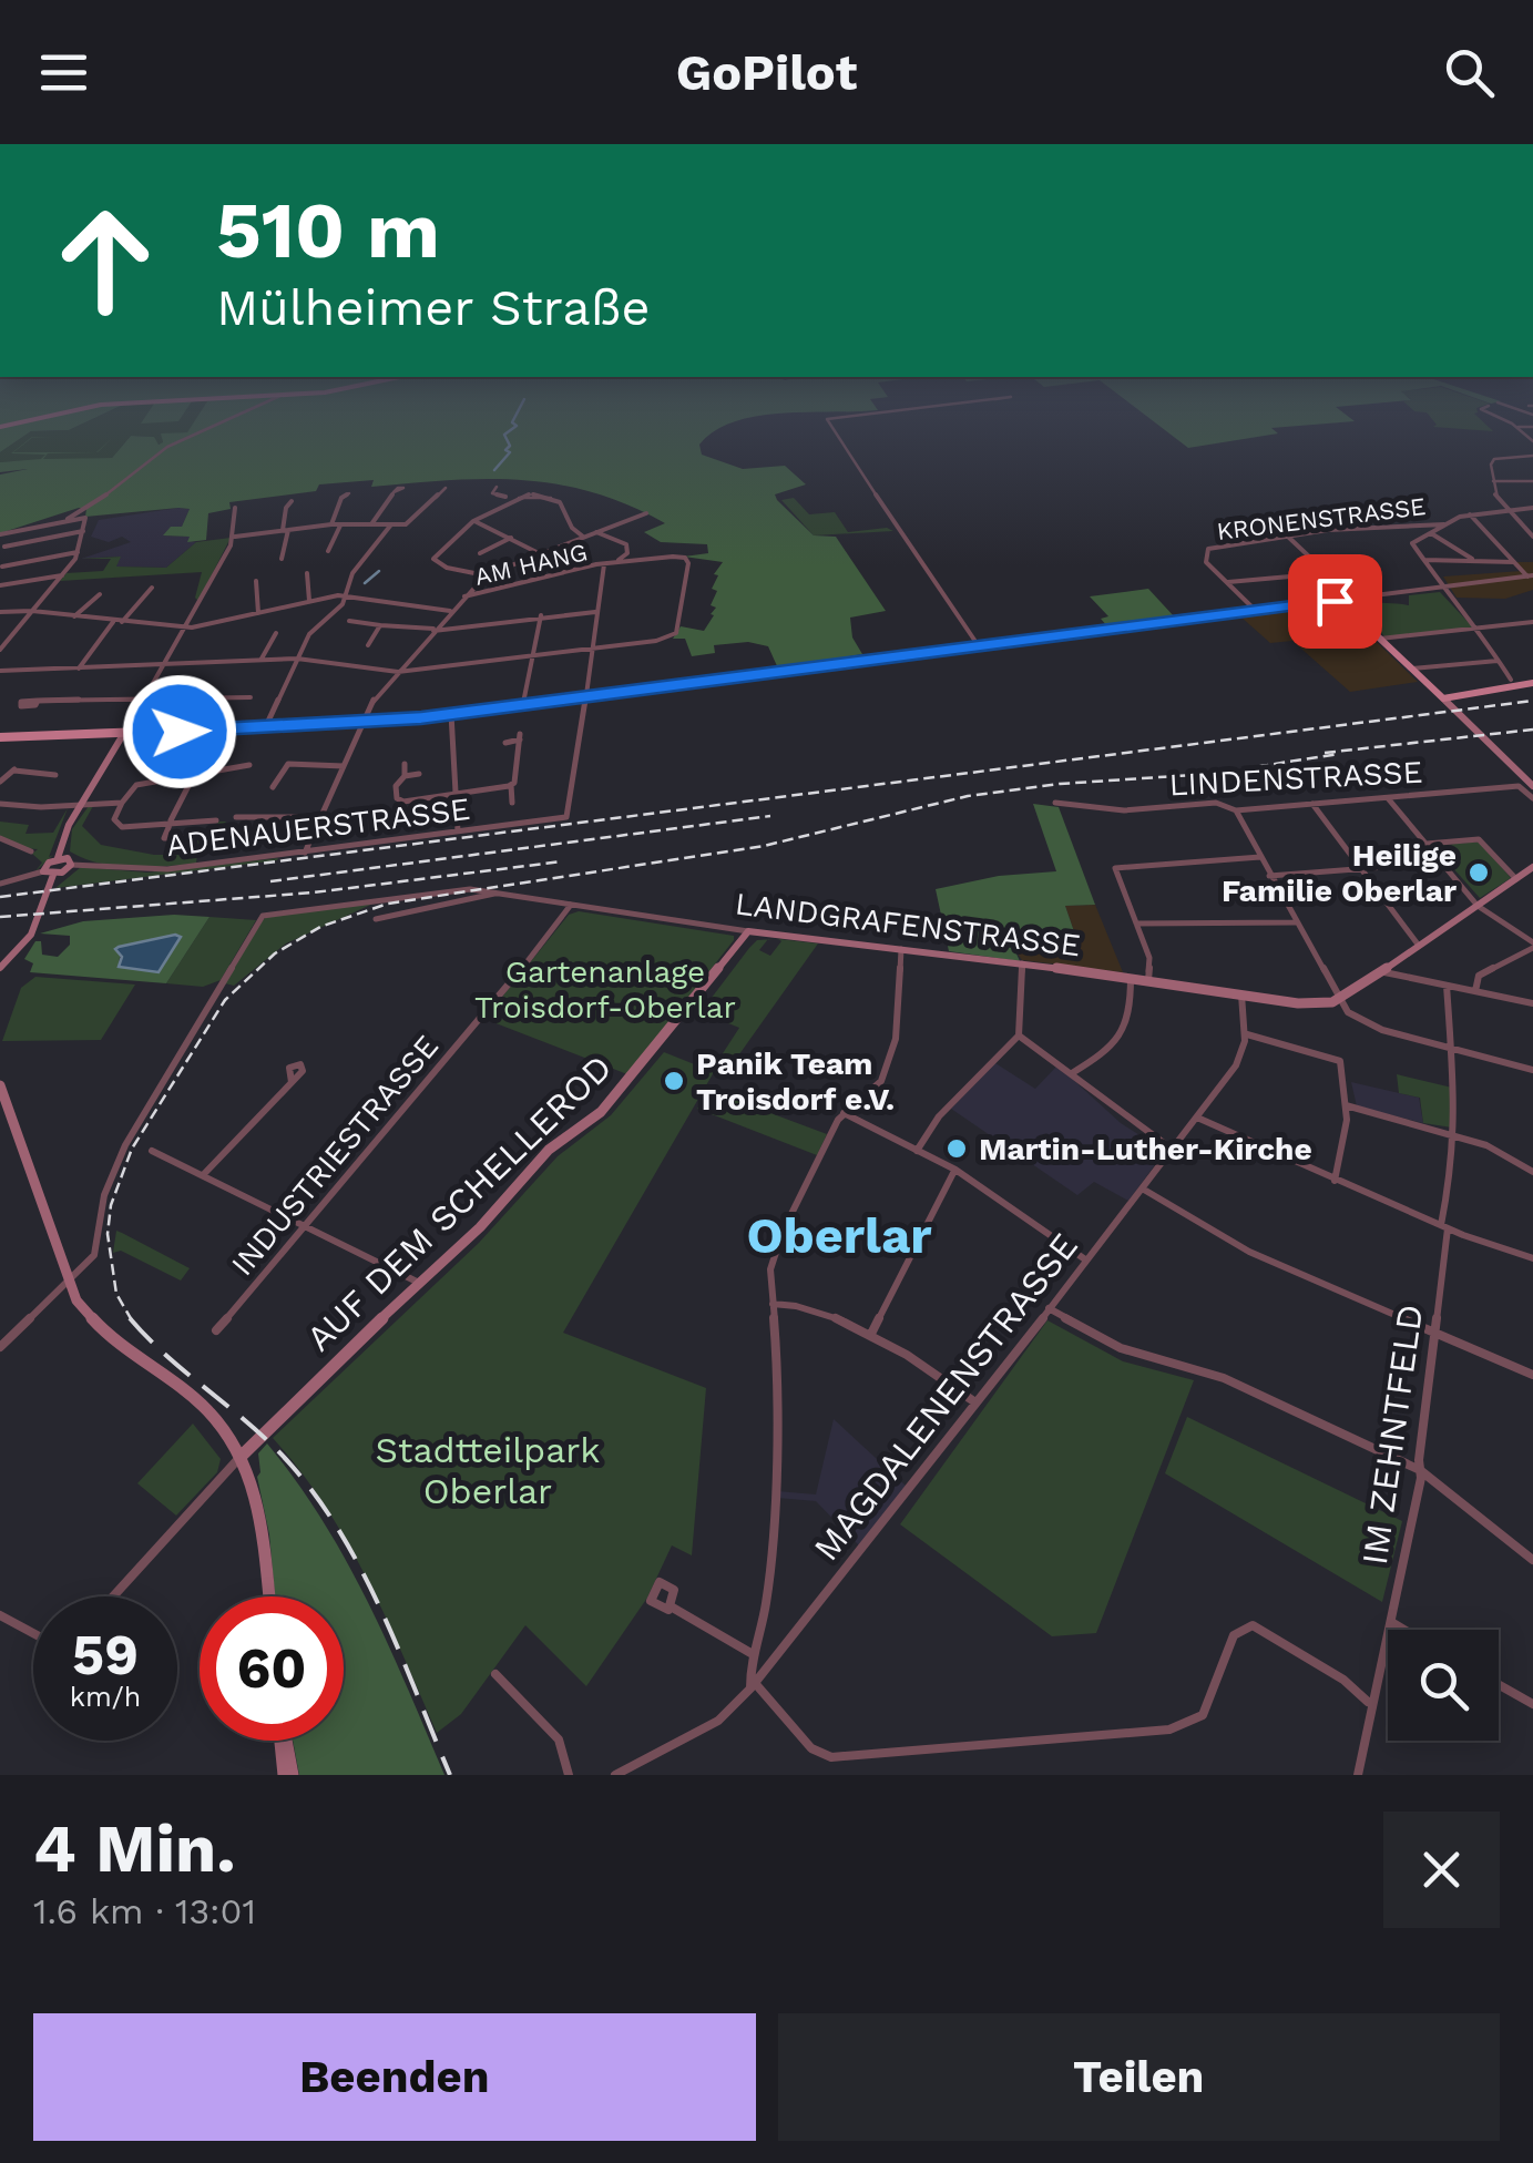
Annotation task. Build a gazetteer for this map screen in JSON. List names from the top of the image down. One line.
{"streets":{"street":["KRONENSTRASSE","AM HANG","LINDENSTRASSE","ADENAUERSTRASSE","LANDGRAFENSTRASSE","INDUSTRIESTRASSE","AUF DEM SCHELLEROD","MAGDALENENSTRASSE","IM ZEHNTFELD"]},"crossings":[["LANDGRAFENSTRASSE","INDUSTRIESTRASSE"],["LANDGRAFENSTRASSE","AUF DEM SCHELLEROD"],["LANDGRAFENSTRASSE","MAGDALENENSTRASSE"]],"districts":["Oberlar"],"parks":["Gartenanlage Troisdorf-Oberlar","Stadtteilpark Oberlar"],"places":["Heilige Familie Oberlar","Panik Team Troisdorf e.V.","Martin-Luther-Kirche"],"page":{"header":"GoPilot","turn":["510 m","Mülheimer Straße"],"speed":"59 km/h","limit":"60","heading":["4 Min.","1.6 km · 13:01"],"buttons":["Beenden","Teilen"]}}
